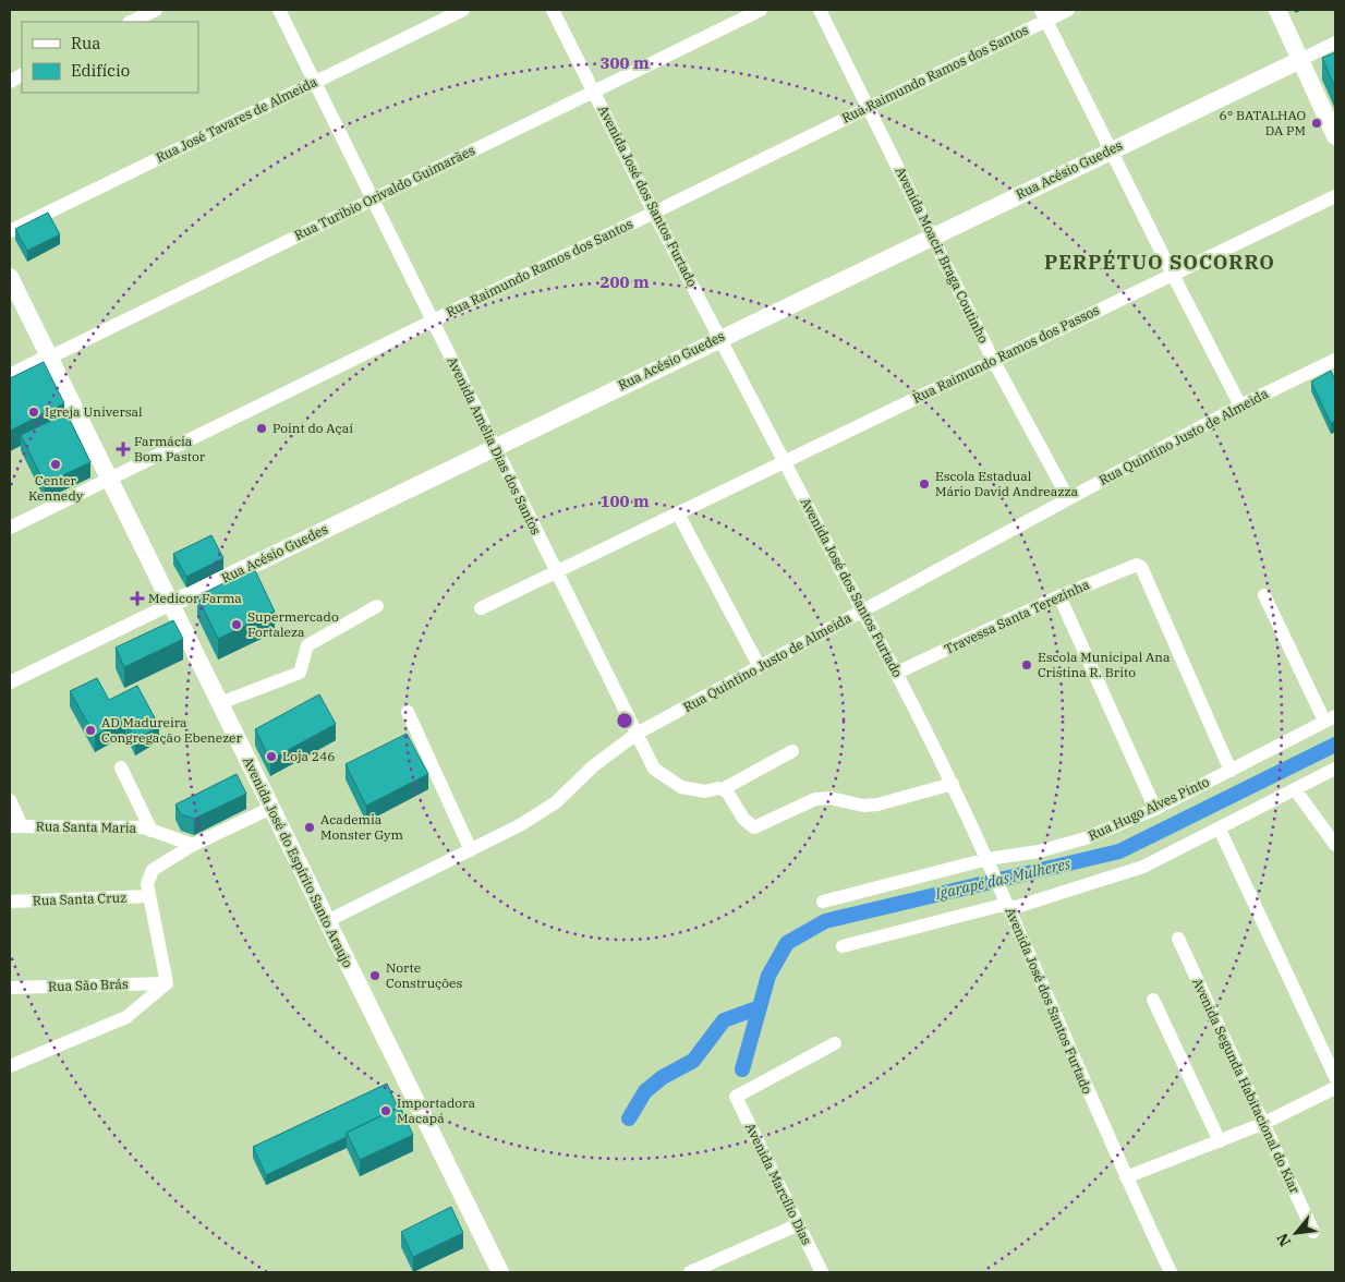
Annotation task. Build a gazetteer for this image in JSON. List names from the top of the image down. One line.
{"streets":{"street":["Rua Raimundo Ramos dos Santos","Rua José Tavares de Almeida","Rua Acésio Guedes","Rua Turibio Orivaldo Guimarães","Avenida José dos Santos Furtado","Avenida Moacir Braga Coutinho","Rua Raimundo Ramos dos Passos","Rua Quintino Justo de Almeida","Avenida Amélia Dias dos Santos","Travessa Santa Terezinha","Rua Hugo Alves Pinto","Rua Santa Maria","Avenida José do Espírito Santo Araujo","Rua Santa Cruz","Rua São Brás","Avenida Segunda Habitacional do Kiar","Avenida Marcílio Dias"]},"crossings":[["Rua Raimundo Ramos dos Santos","Avenida José dos Santos Furtado"],["Rua Raimundo Ramos dos Santos","Avenida Moacir Braga Coutinho"],["Rua Raimundo Ramos dos Santos","Avenida Amélia Dias dos Santos"],["Rua Raimundo Ramos dos Santos","Avenida José do Espírito Santo Araujo"],["Rua José Tavares de Almeida","Avenida Amélia Dias dos Santos"],["Rua Acésio Guedes","Avenida José dos Santos Furtado"],["Rua Acésio Guedes","Avenida Moacir Braga Coutinho"],["Rua Acésio Guedes","Avenida Amélia Dias dos Santos"],["Rua Acésio Guedes","Avenida José do Espírito Santo Araujo"],["Rua Turibio Orivaldo Guimarães","Avenida José dos Santos Furtado"],["Rua Turibio Orivaldo Guimarães","Avenida Amélia Dias dos Santos"],["Rua Turibio Orivaldo Guimarães","Avenida José do Espírito Santo Araujo"],["Avenida José dos Santos Furtado","Rua Raimundo Ramos dos Passos"],["Avenida José dos Santos Furtado","Rua Quintino Justo de Almeida"],["Avenida José dos Santos Furtado","Travessa Santa Terezinha"],["Avenida José dos Santos Furtado","Rua Hugo Alves Pinto"],["Avenida Moacir Braga Coutinho","Rua Raimundo Ramos dos Passos"],["Avenida Moacir Braga Coutinho","Rua Quintino Justo de Almeida"],["Rua Raimundo Ramos dos Passos","Avenida Amélia Dias dos Santos"],["Rua Quintino Justo de Almeida","Avenida Amélia Dias dos Santos"],["Rua Quintino Justo de Almeida","Avenida José do Espírito Santo Araujo"],["Travessa Santa Terezinha","Rua Hugo Alves Pinto"]],"districts":["PERPÉTUO SOCORRO"],"water":["Igarapé das Mulheres"],"places":{"other":["6° BATALHAO DA PM","Igreja Universal","Point do Açaí","Center Kennedy","Escola Estadual Mário David Andreazza","Supermercado Fortaleza","Escola Municipal Ana Cristina R. Brito","AD Madureira Congregação Ebenezer","Loja 246","Academia Monster Gym","Norte Construções","Importadora Macapá"],"health":["Farmácia Bom Pastor","Medicor Farma"]},"legend":["Rua","Edifício"],"north":"bottom left","rings":["300 m","200 m","100 m"]}
